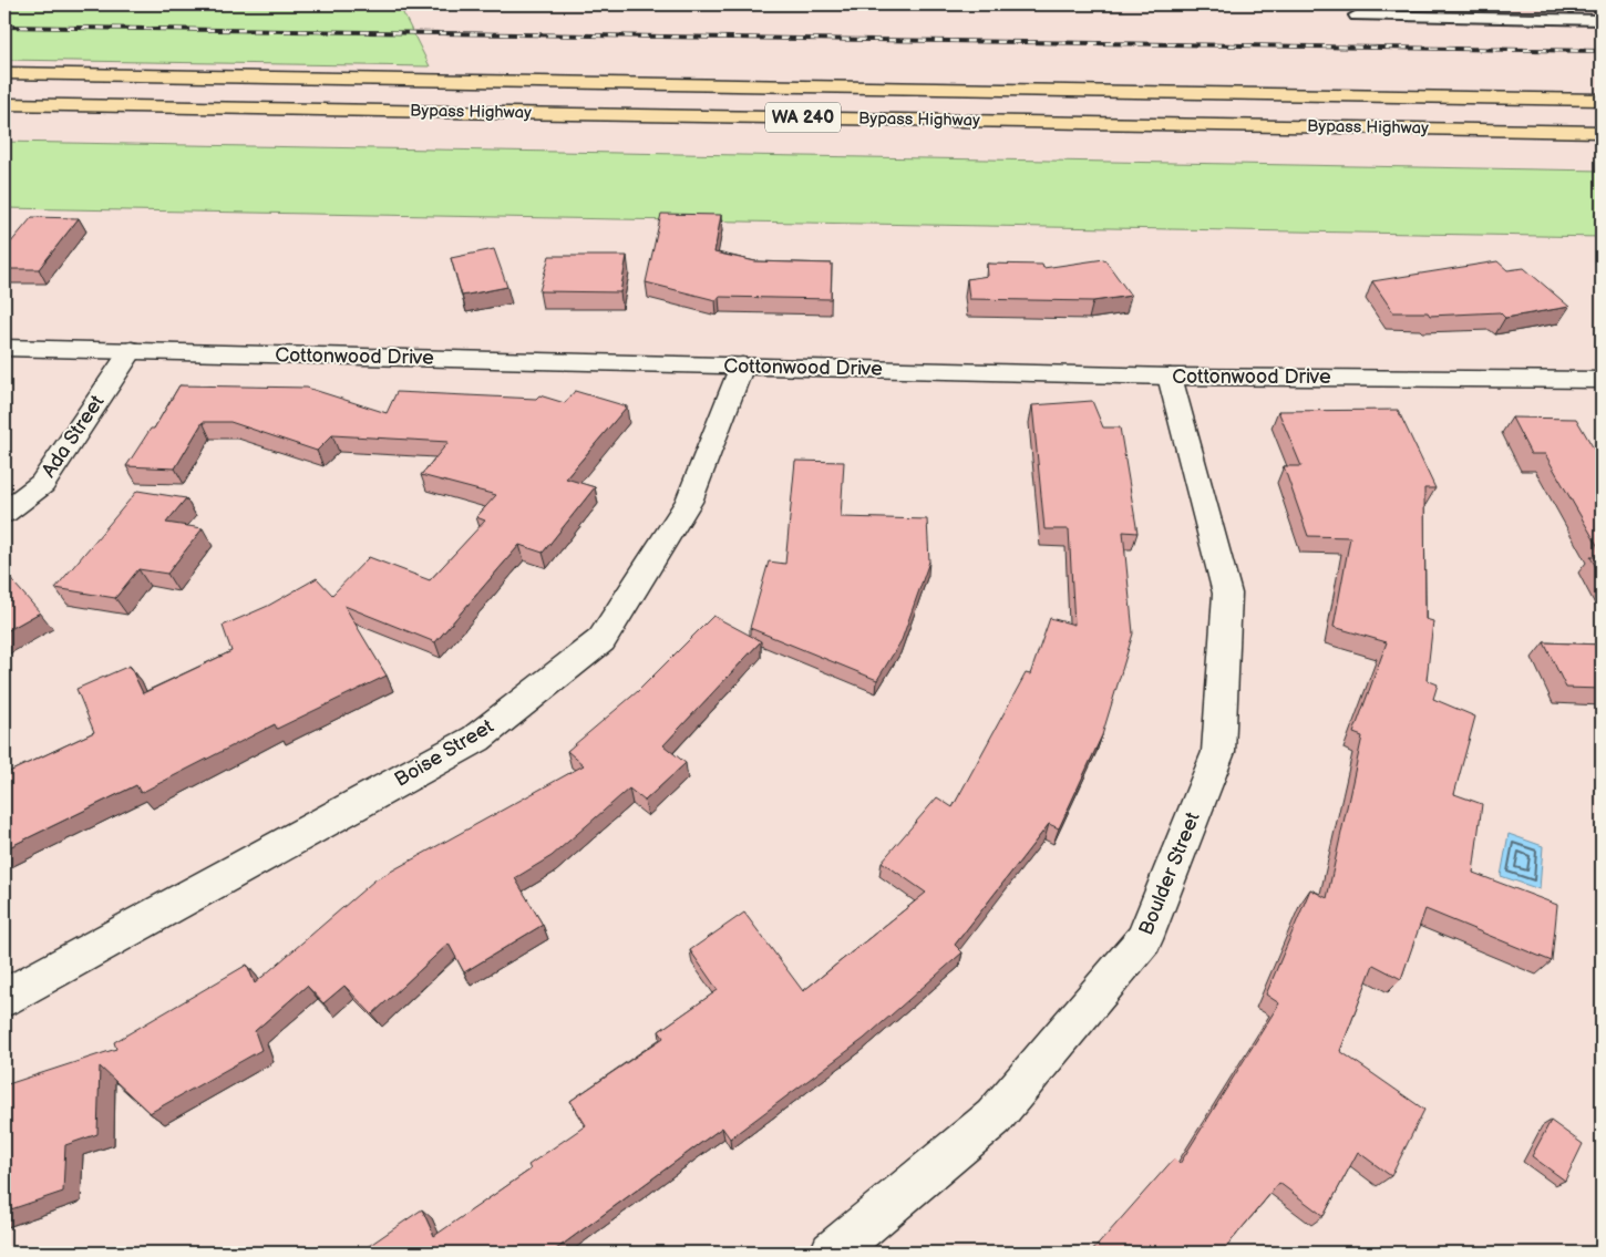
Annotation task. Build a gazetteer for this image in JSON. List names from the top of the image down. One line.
{"streets":{"highway":["Bypass Highway","WA 240"],"street":["Cottonwood Drive","Ada Street","Boise Street","Boulder Street"]},"crossings":[["Cottonwood Drive","Ada Street"],["Cottonwood Drive","Boise Street"],["Cottonwood Drive","Boulder Street"]]}
